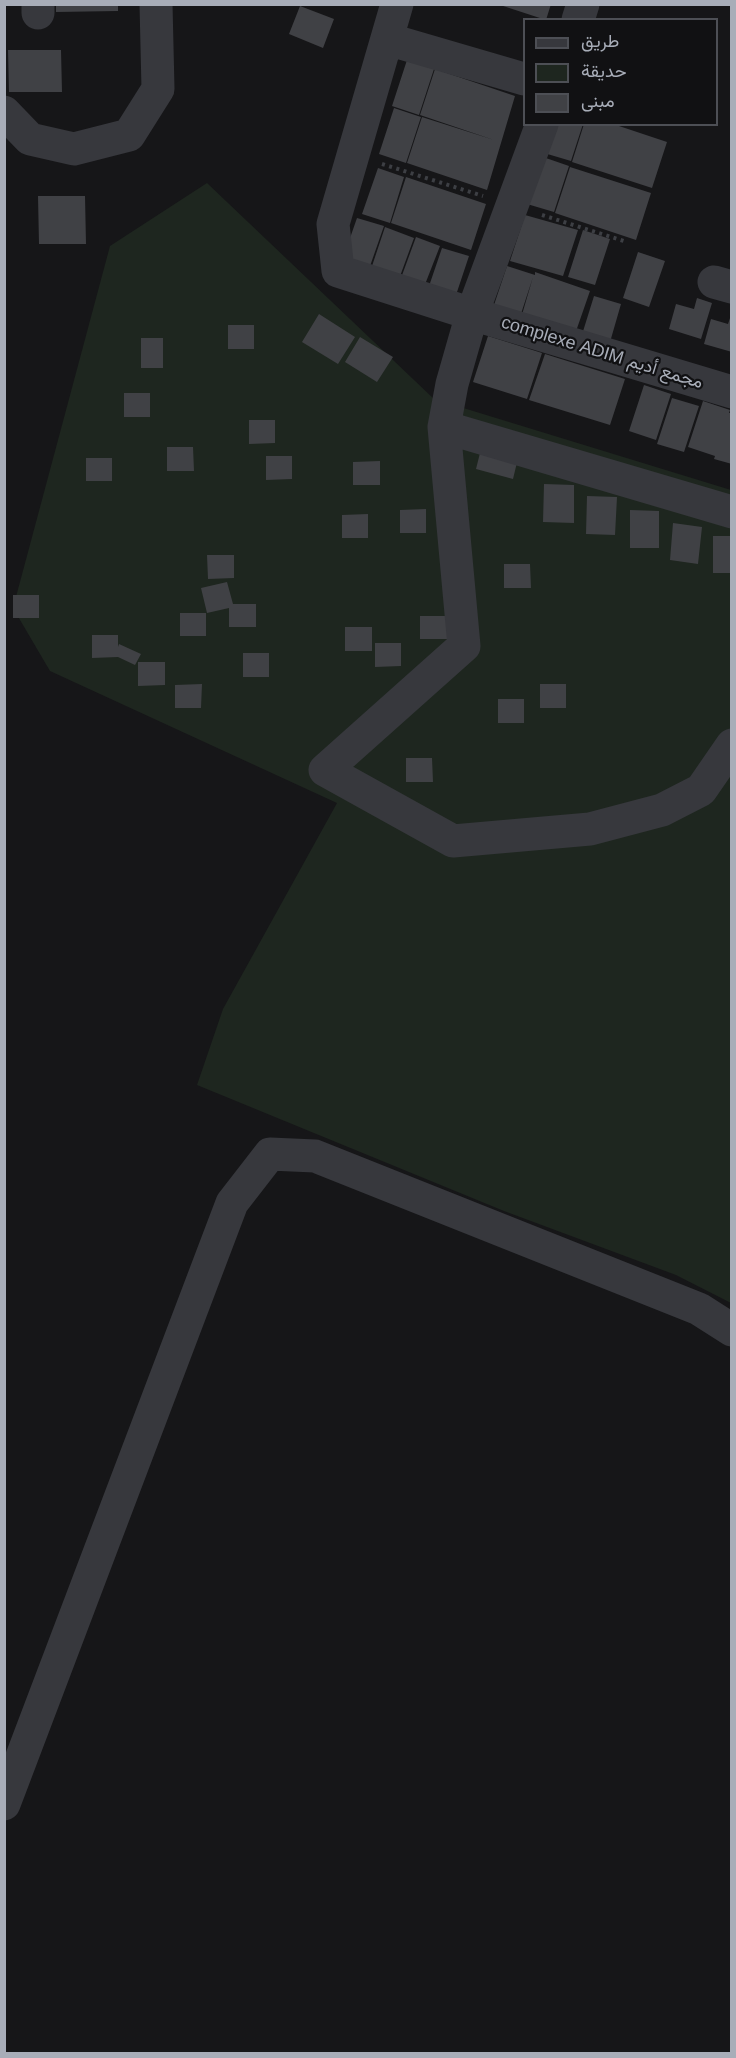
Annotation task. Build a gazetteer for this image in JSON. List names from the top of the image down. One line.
{"streets":{"street":["complexe ADIM مجمع أديم"]},"legend":["طريق","حديقة","مبنى"]}
